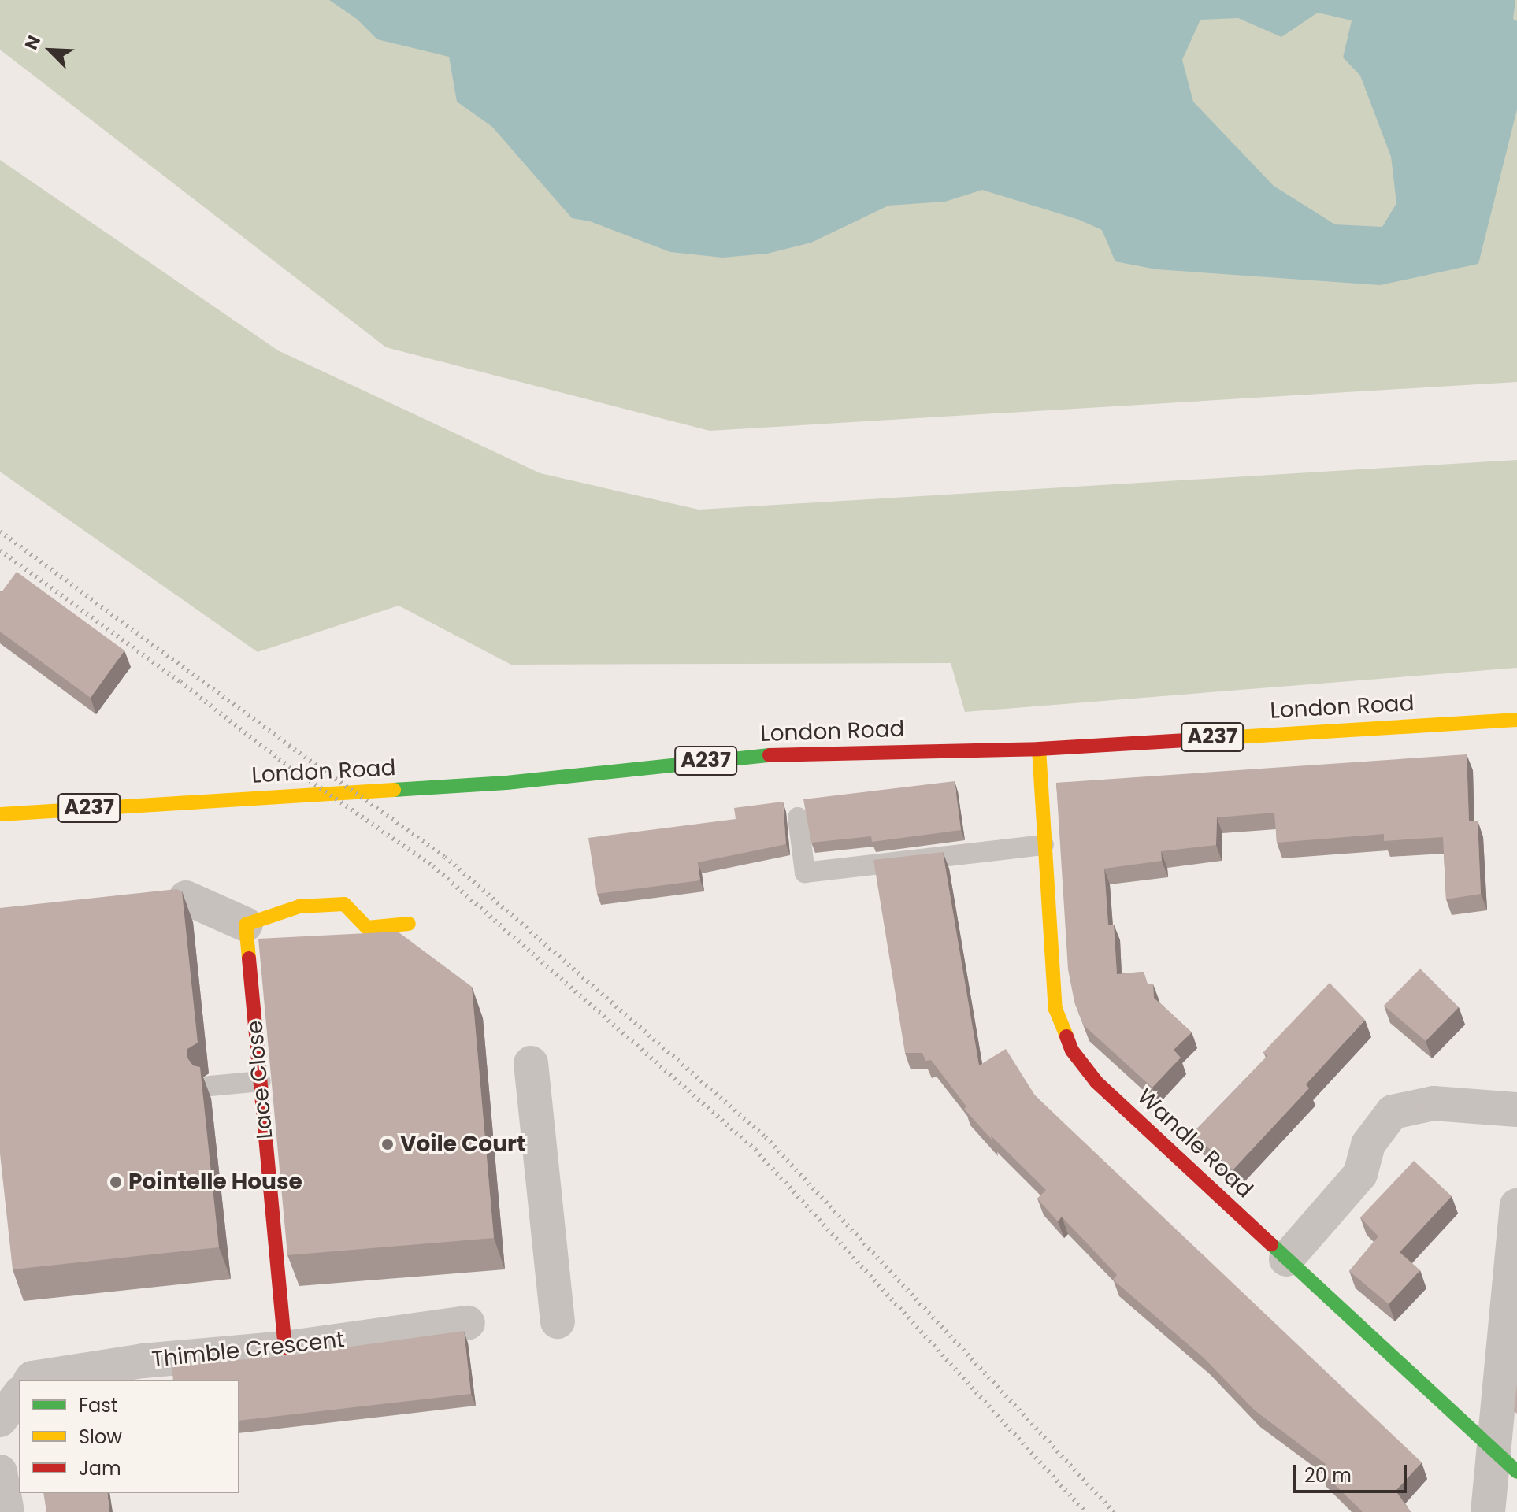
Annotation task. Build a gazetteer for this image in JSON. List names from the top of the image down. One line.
{"streets":{"main road":["London Road","A237","Lace Close","Wandle Road"],"street":["Thimble Crescent"]},"crossings":[["London Road","Wandle Road"],["Lace Close","Thimble Crescent"]],"places":["Voile Court","Pointelle House"],"legend":["Fast","Slow","Jam"],"scale_bar":"20 m","north":"top left"}
